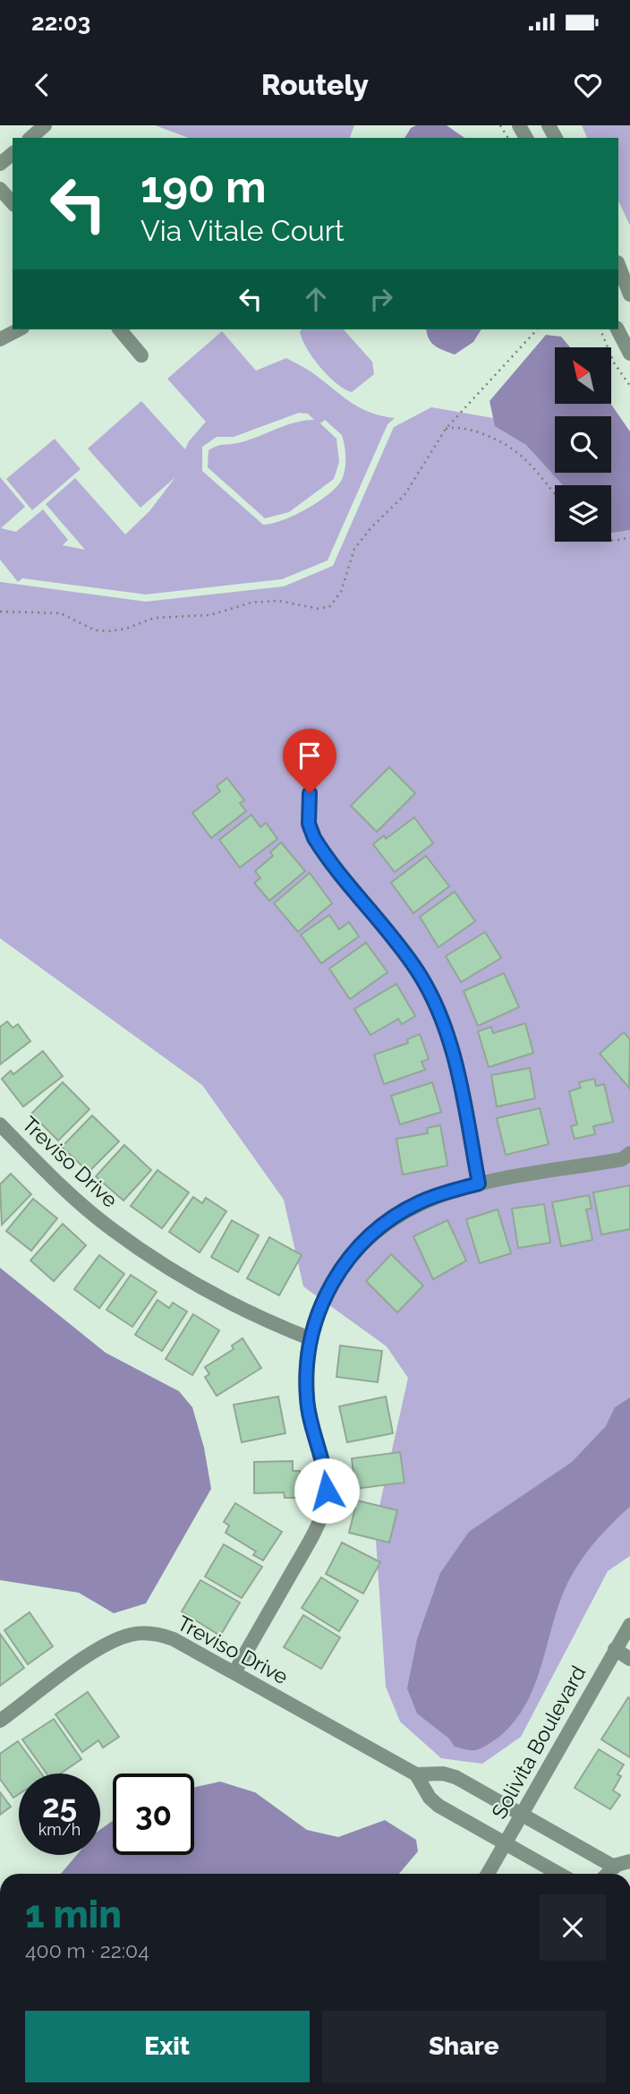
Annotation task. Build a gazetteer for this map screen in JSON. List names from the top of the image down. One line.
{"streets":{"street":["Treviso Drive","Solivita Boulevard"]},"crossings":[["Treviso Drive","Solivita Boulevard"]],"north":"top left","page":{"status":"22:03","header":"Routely","turn":["190 m","Via Vitale Court"],"speed":"25 km/h","limit":"30","heading":["1 min","400 m · 22:04"],"buttons":["Exit","Share"]}}
